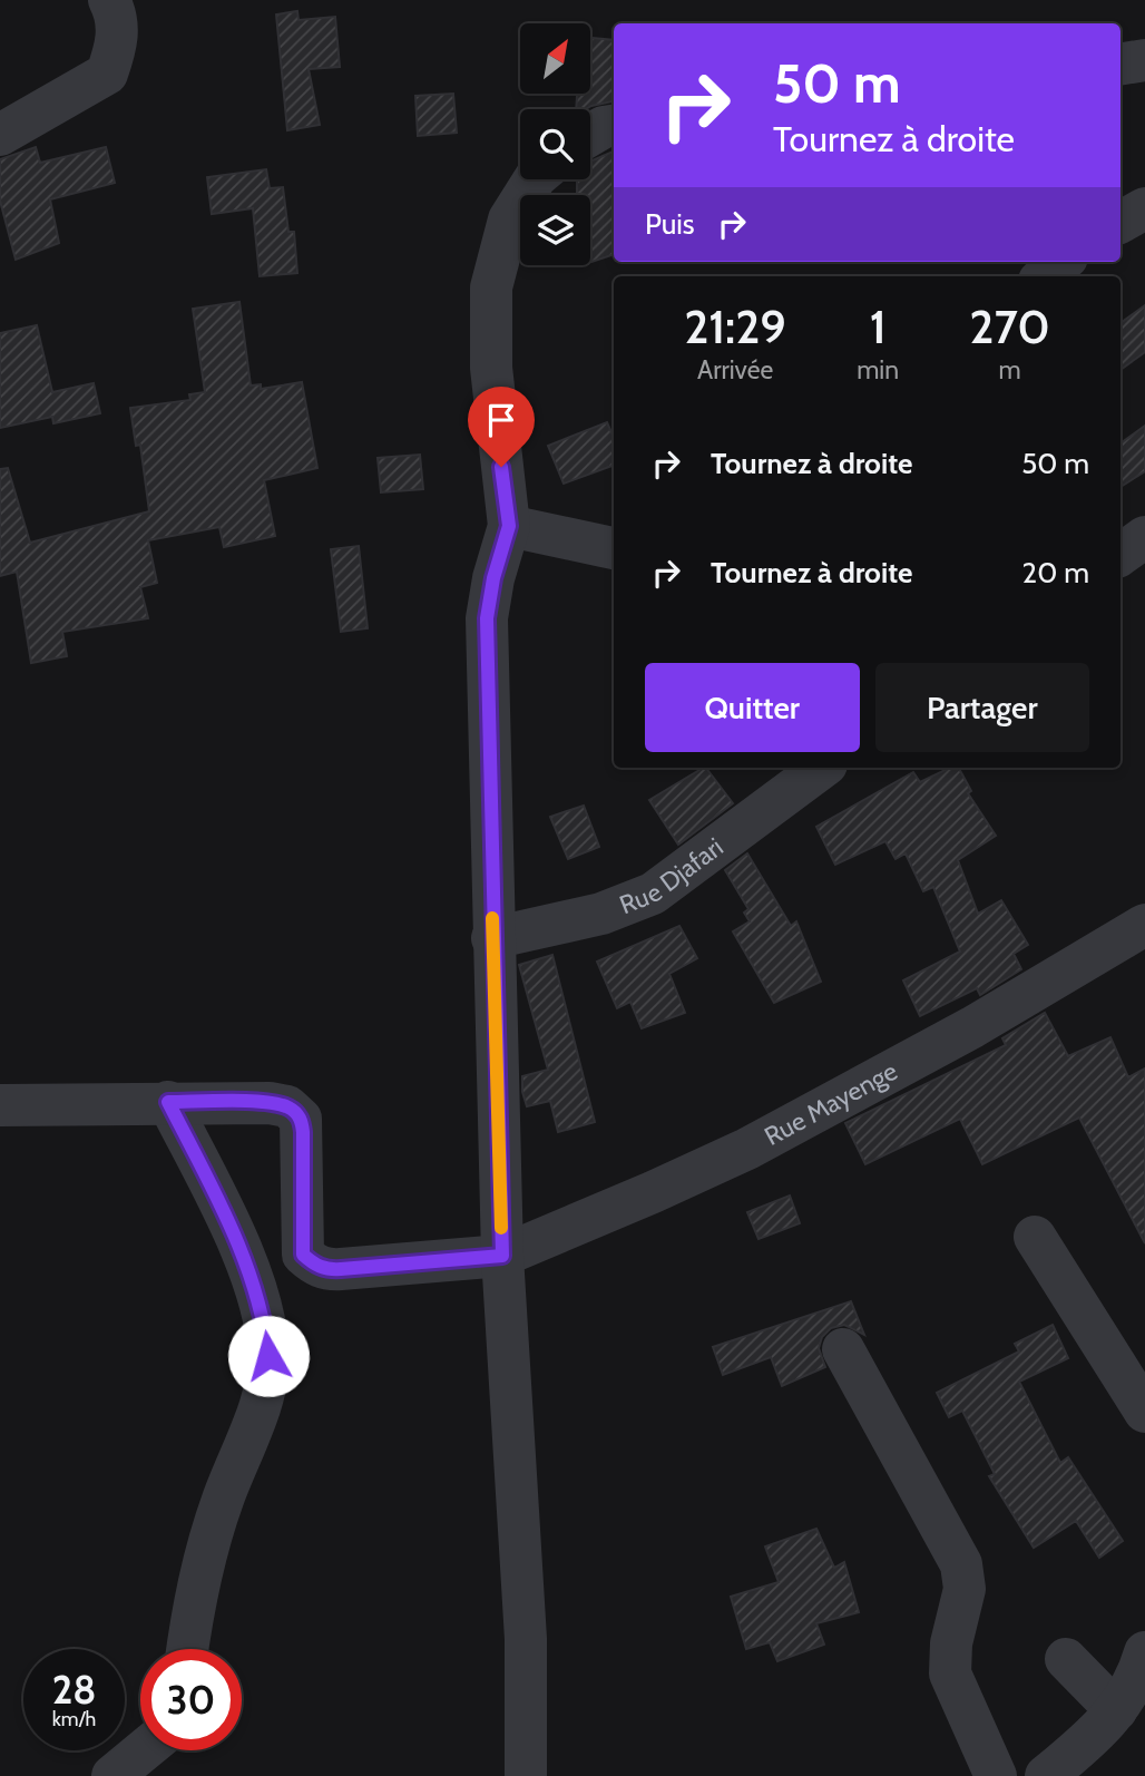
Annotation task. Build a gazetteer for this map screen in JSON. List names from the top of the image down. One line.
{"streets":{"street":["Rue Djafari","Rue Mayenge"]},"north":"top right","page":{"turn":["50 m","Tournez à droite"],"then":"Puis","eta":["21:29","Arrivée","1","min","270","m"],"list":[{"name":"Tournez à droite","value":"50 m"},{"name":"Tournez à droite","value":"20 m"}],"buttons":["Quitter","Partager"],"speed":"28 km/h","limit":"30"}}
